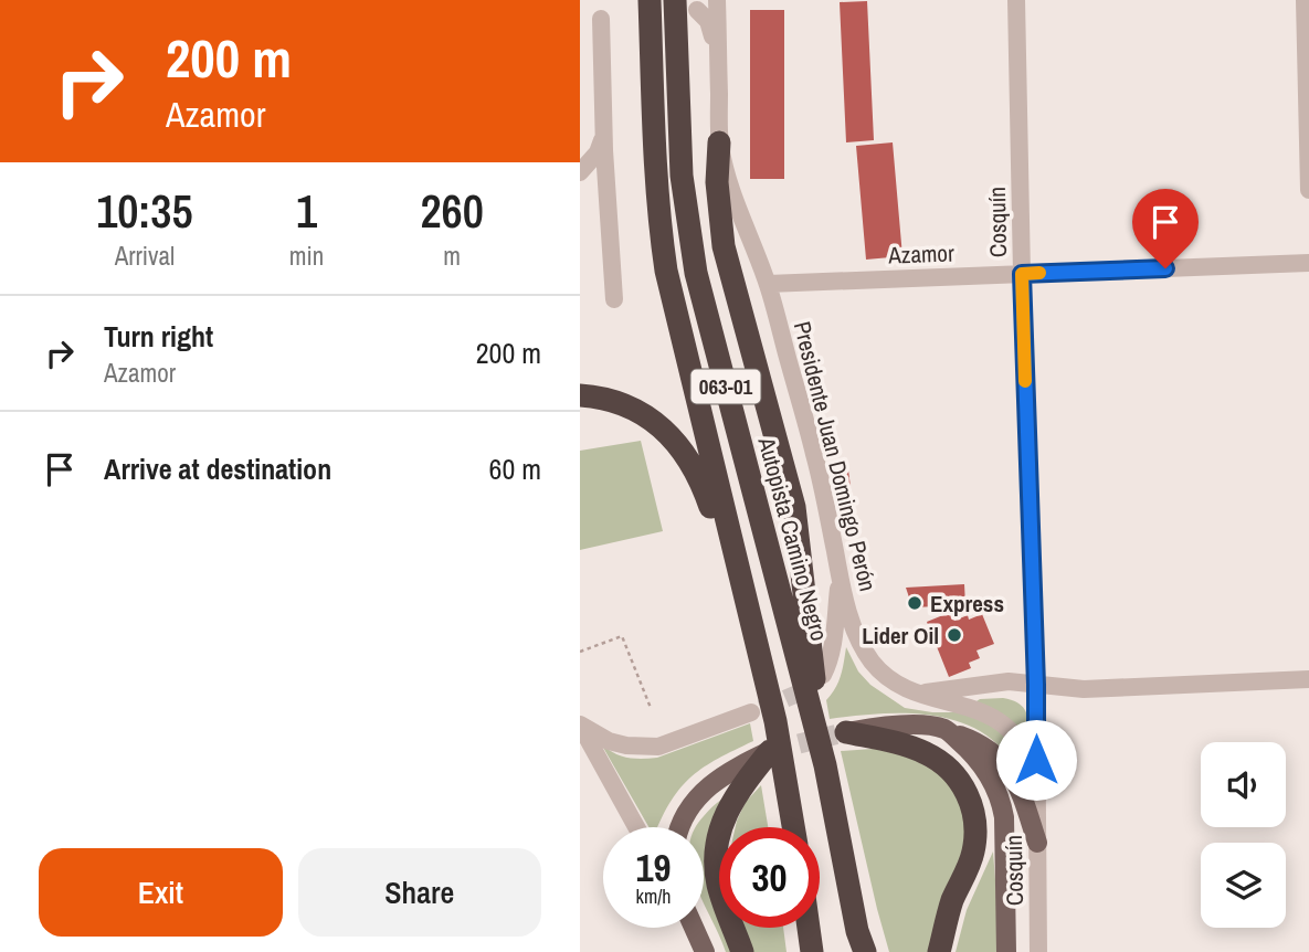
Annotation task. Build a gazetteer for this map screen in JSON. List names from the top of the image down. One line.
{"streets":{"highway":["063-01","Autopista Camino Negro"],"street":["Cosquín","Azamor","Presidente Juan Domingo Perón"]},"crossings":[["Cosquín","Azamor"],["Cosquín","Presidente Juan Domingo Perón"],["Azamor","Presidente Juan Domingo Perón"]],"places":["Express","Lider Oil"],"page":{"turn":["200 m","Azamor"],"eta":["10:35","Arrival","1","min","260","m"],"list":[{"name":"Turn right","note":"Azamor","value":"200 m"},{"name":"Arrive at destination","value":"60 m"}],"speed":"19 km/h","limit":"30","buttons":["Exit","Share"]}}
